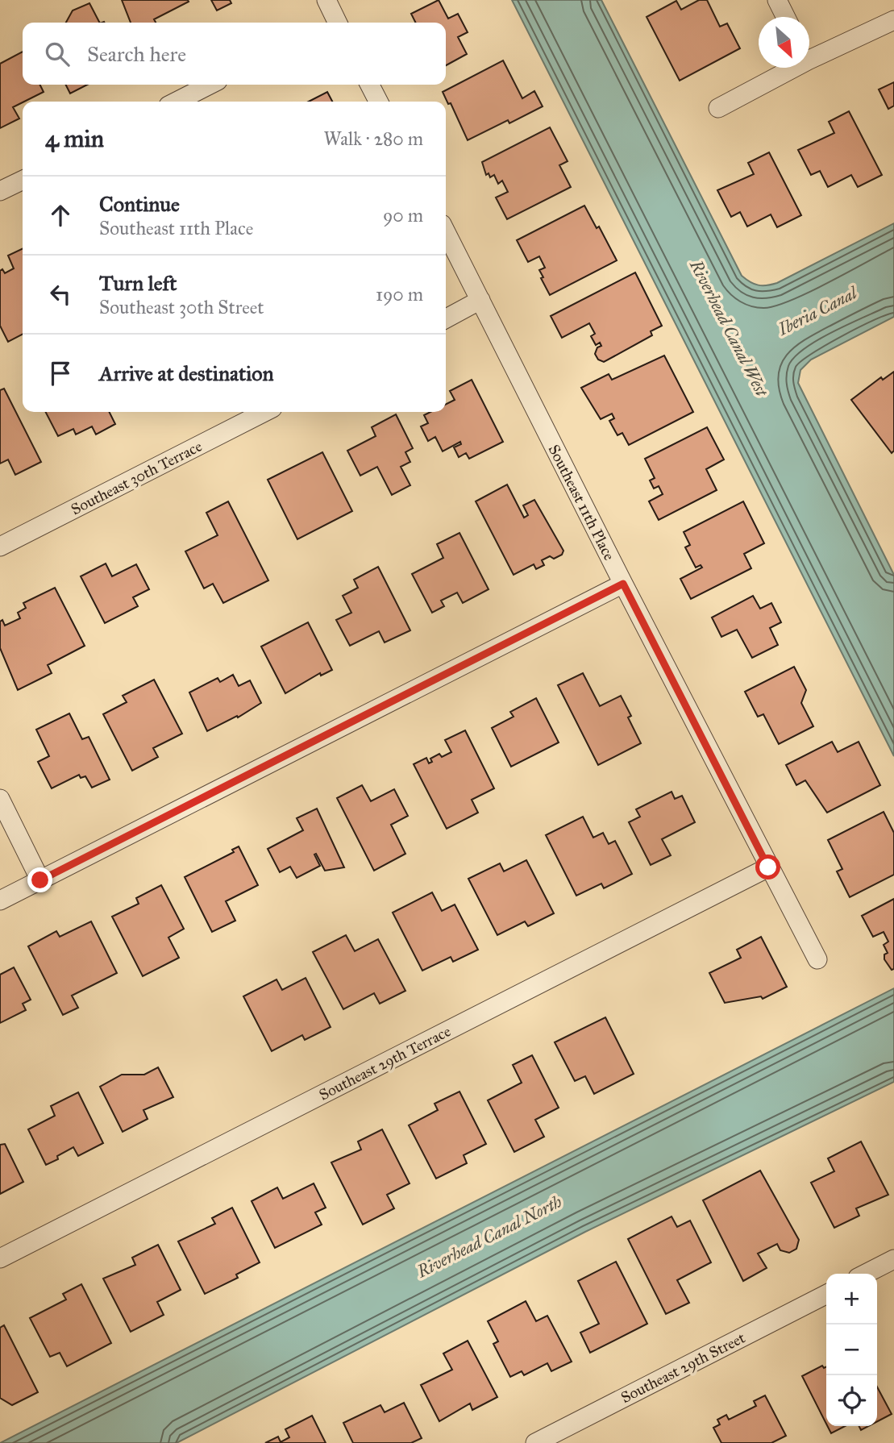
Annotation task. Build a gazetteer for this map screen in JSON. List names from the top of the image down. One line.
{"streets":{"street":["Southeast 30th Terrace","Southeast 11th Place","Southeast 29th Terrace","Southeast 29th Street"]},"crossings":[["Southeast 11th Place","Southeast 29th Terrace"]],"water":["Iberia Canal","Riverhead Canal West","Riverhead Canal North"],"north":"bottom right","page":{"search":"Search here","heading":["4 min","Walk · 280 m"],"list":[["Continue","Southeast 11th Place","90 m"],["Turn left","Southeast 30th Street","190 m"],"Arrive at destination"],"map_buttons":["+","−"]}}
